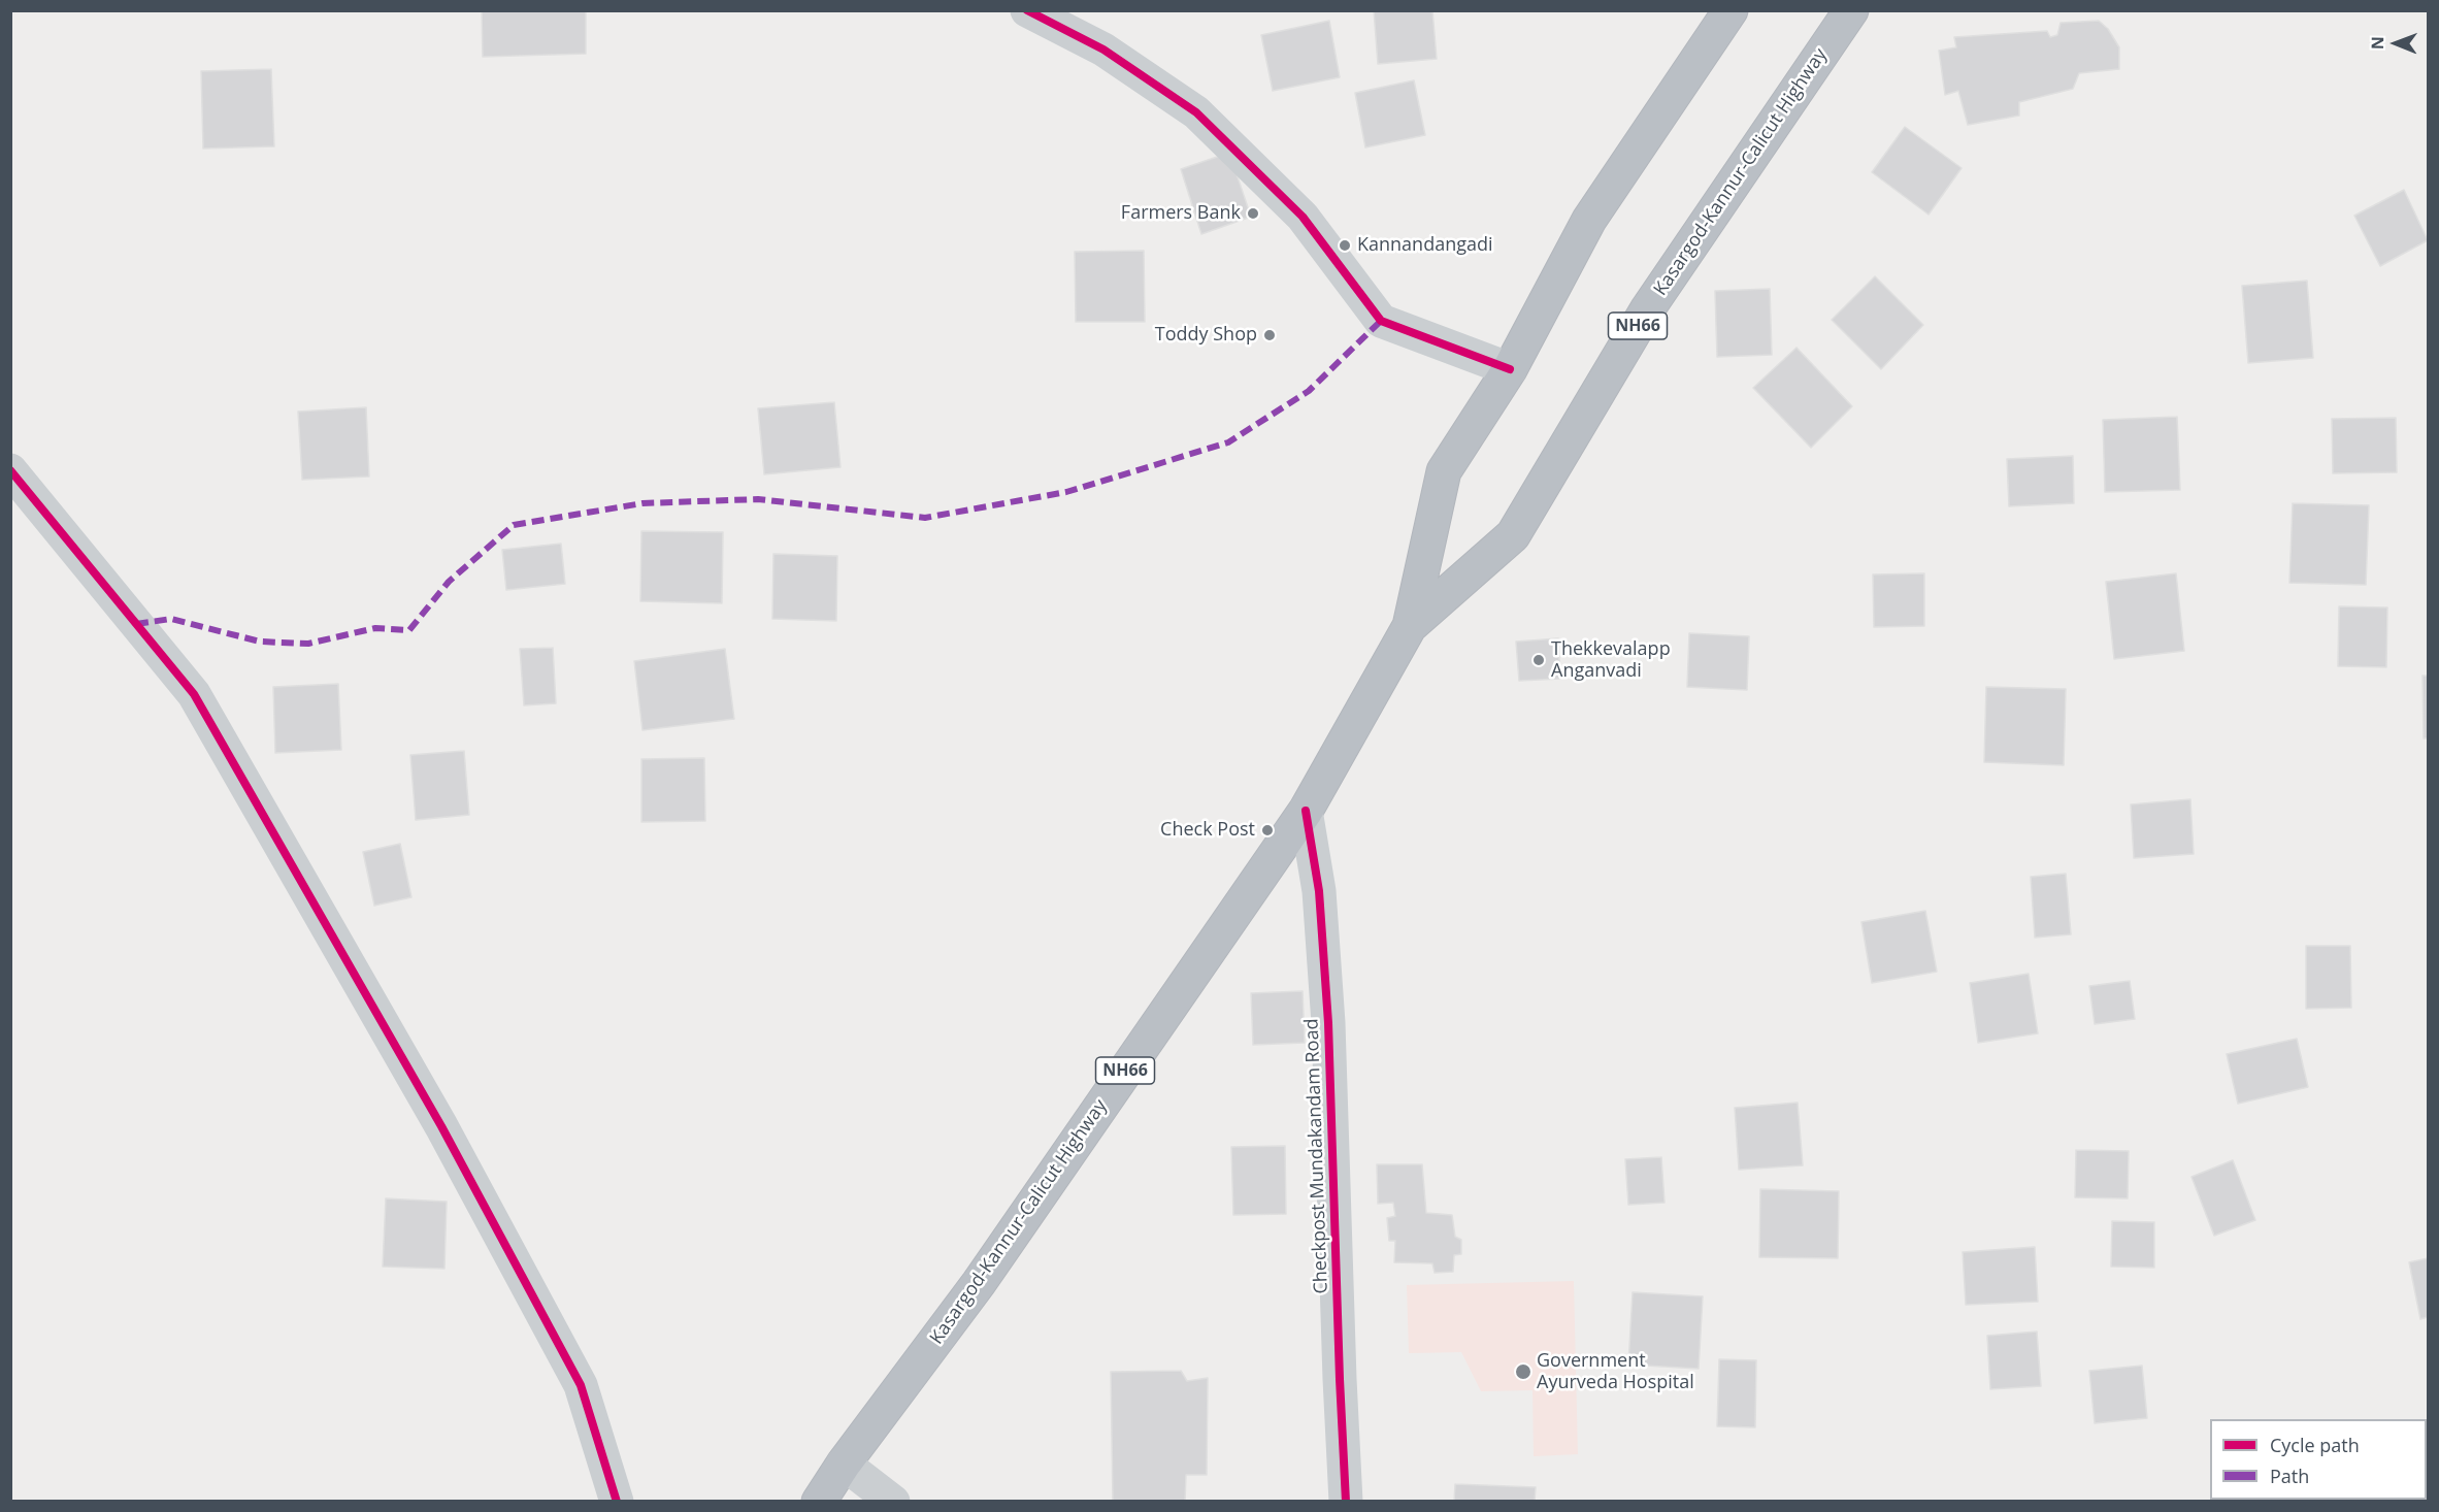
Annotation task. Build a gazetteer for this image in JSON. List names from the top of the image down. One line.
{"streets":{"highway":["Kasargod-Kannur-Calicut Highway","NH66"],"street":["Checkpost Mundakandam Road"]},"crossings":[["Kasargod-Kannur-Calicut Highway","Checkpost Mundakandam Road"]],"places":["Farmers Bank","Kannandangadi","Toddy Shop","Thekkevalapp Anganvadi","Check Post","Government Ayurveda Hospital"],"legend":["Cycle path","Path"],"north":"left"}
